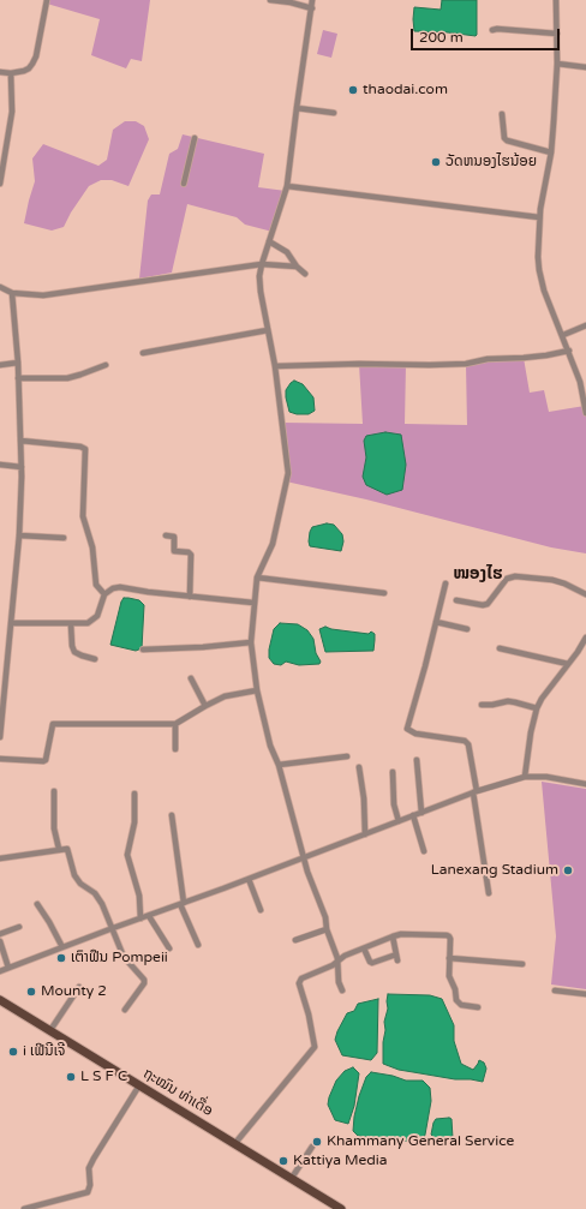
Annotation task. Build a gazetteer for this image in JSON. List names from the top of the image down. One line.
{"streets":{"main road":["ຖະໝົນ ທ່າເດື່ອ"]},"districts":["ໜອງໄຮ"],"places":["thaodai.com","ວັດຫນອງໄຮນ້ອຍ","Lanexang Stadium","ເຕົາຟືນ Pompeii","Mounty 2","i ເຟີນີເຈີ","L S F C","Khammany General Service","Kattiya Media"],"scale_bar":"200 m"}
